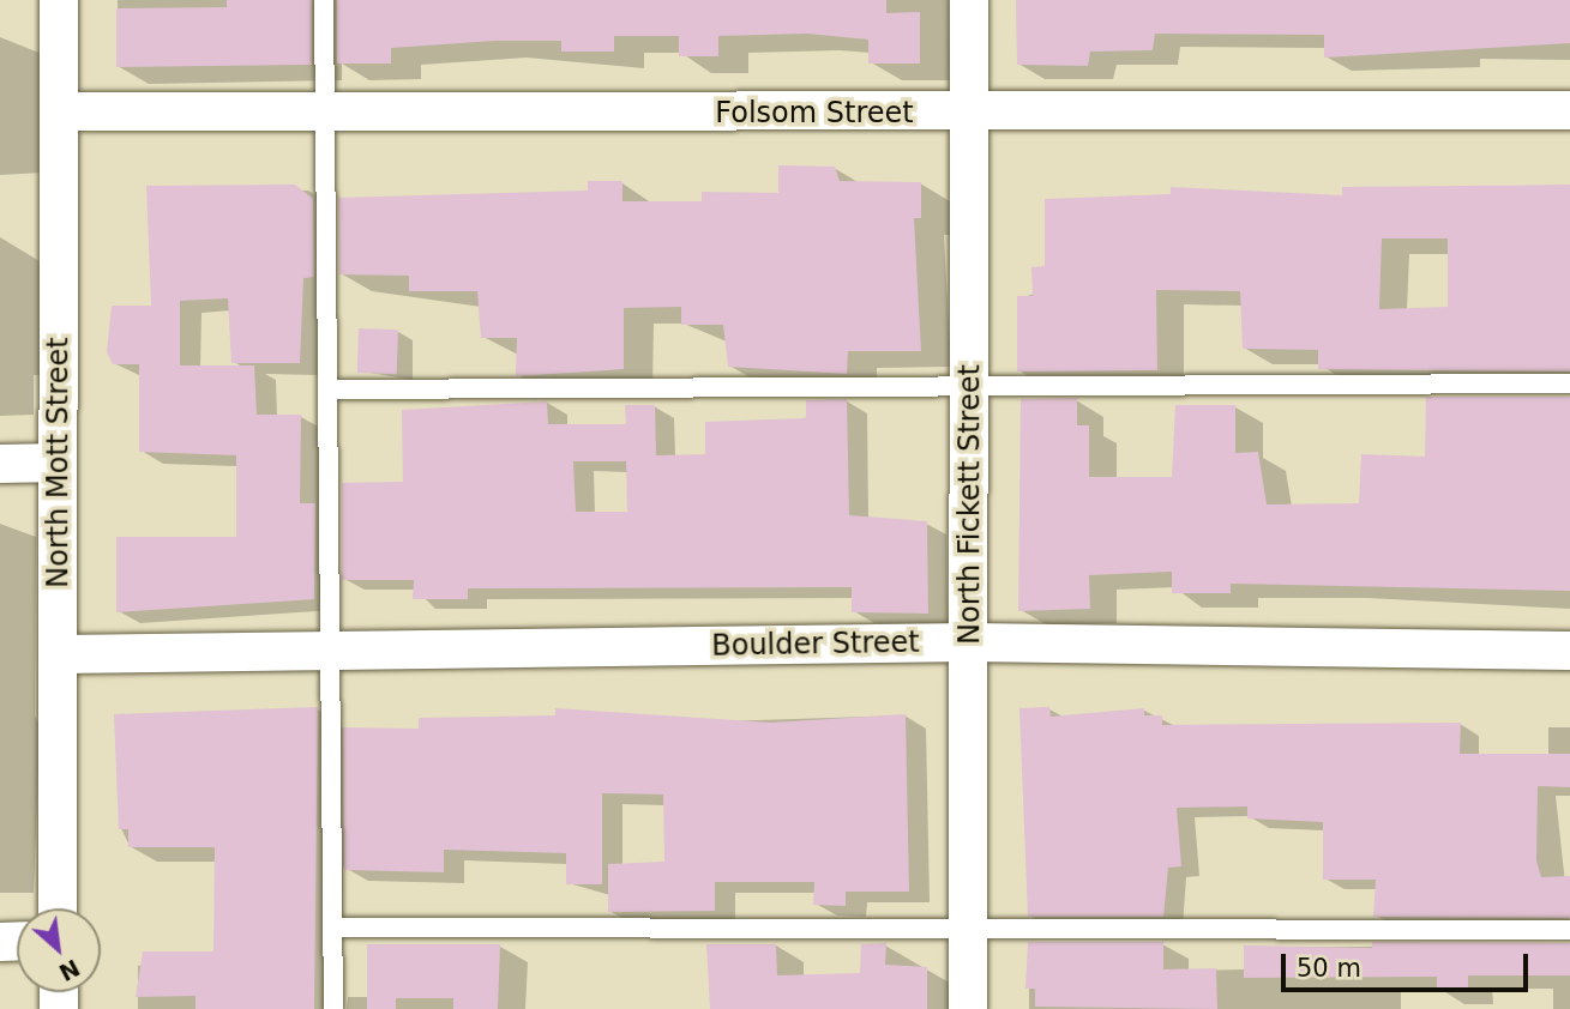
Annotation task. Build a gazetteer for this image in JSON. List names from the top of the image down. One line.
{"streets":{"street":["Folsom Street","North Mott Street","North Fickett Street","Boulder Street"]},"crossings":[["Folsom Street","North Mott Street"],["Folsom Street","North Fickett Street"],["North Mott Street","Boulder Street"],["North Fickett Street","Boulder Street"]],"scale_bar":"50 m","north":"bottom right"}
